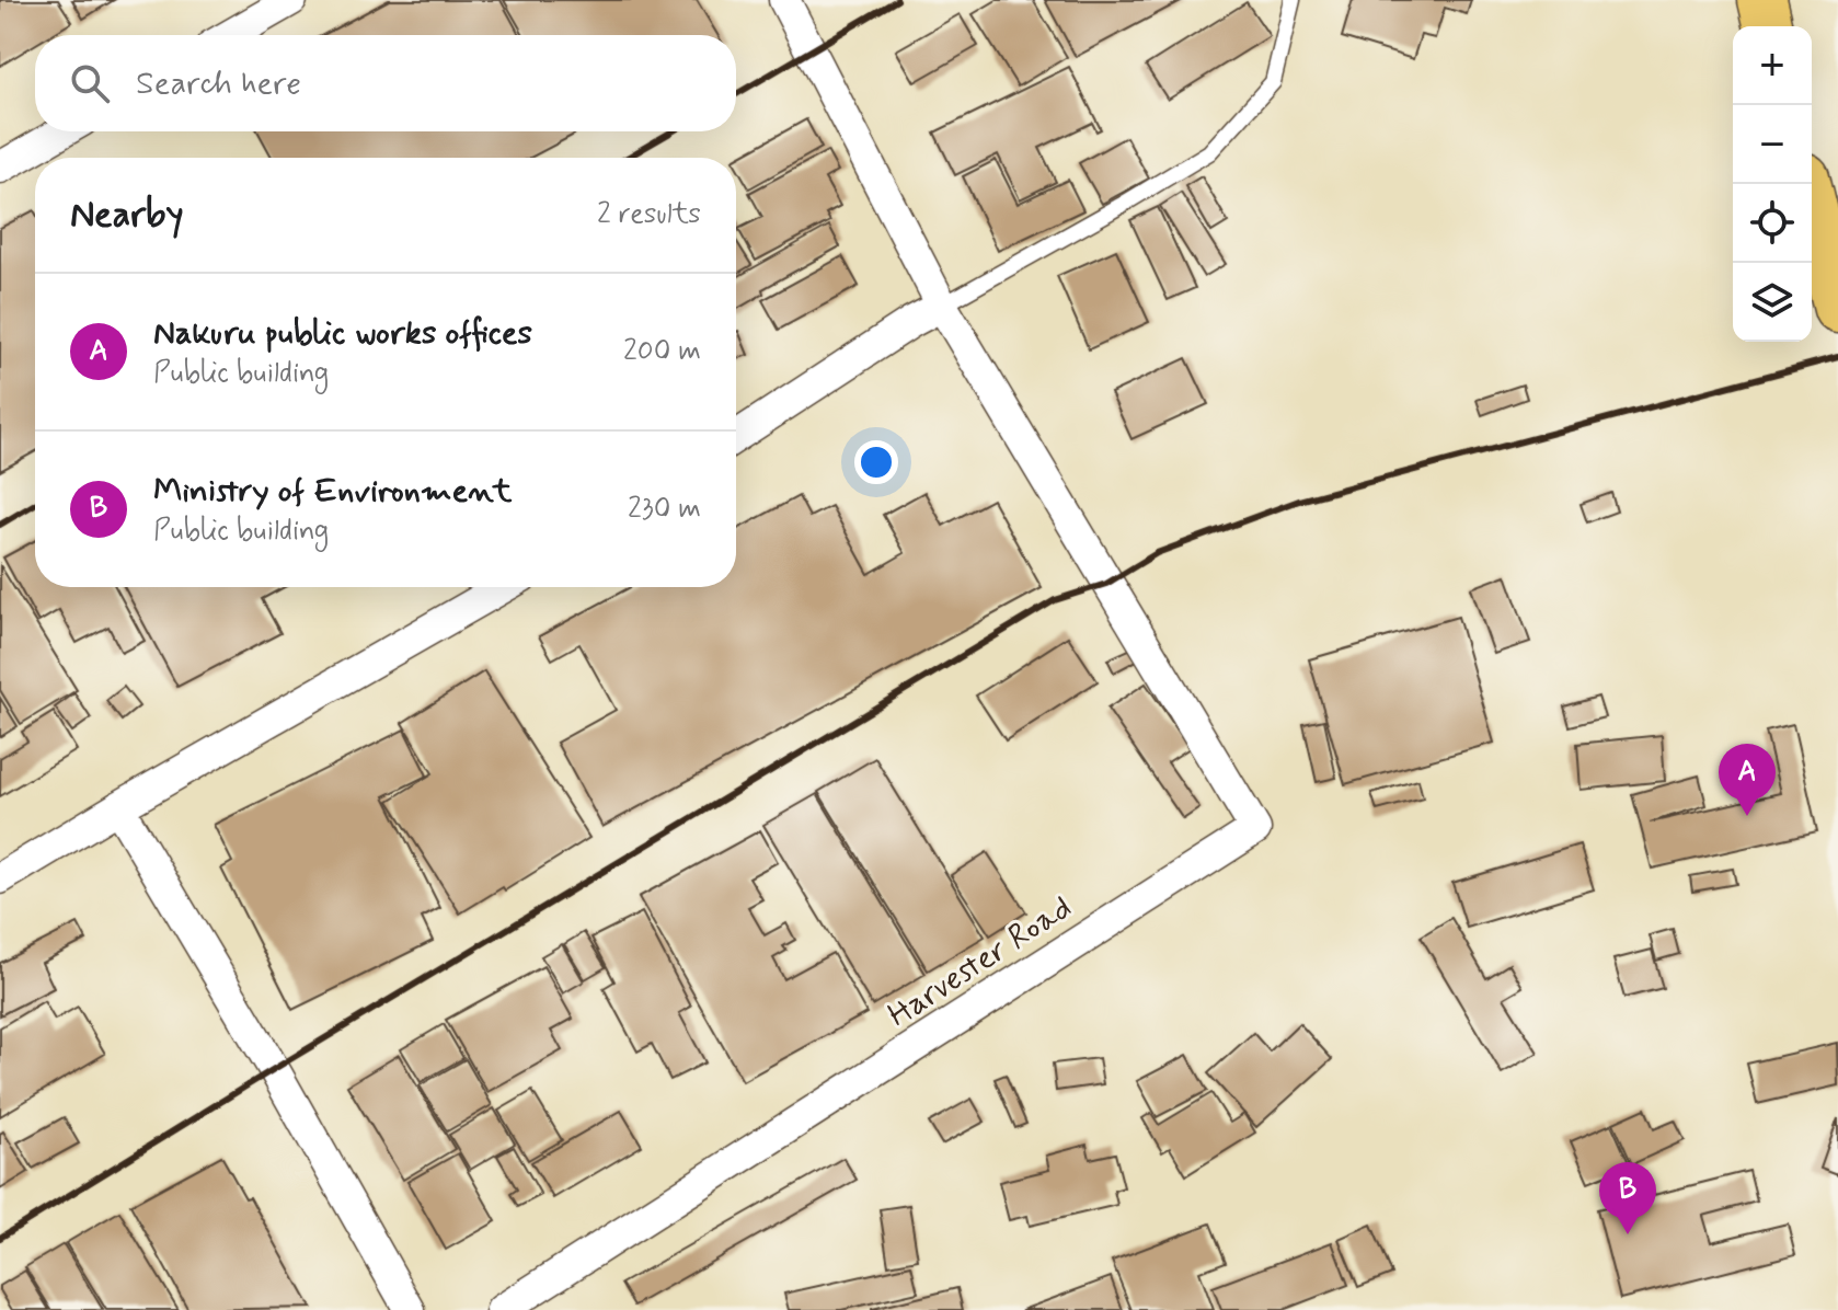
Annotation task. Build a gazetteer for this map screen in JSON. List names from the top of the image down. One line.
{"streets":{"street":["Harvester Road"]},"page":{"map_buttons":["+","−"],"search":"Search here","heading":["Nearby","2 results"],"list":[{"mark":"A","name":"Nakuru public works offices","note":"Public building","value":"200 m"},{"mark":"B","name":"Ministry of Environment","note":"Public building","value":"230 m"}],"pins":["A","B"]}}
